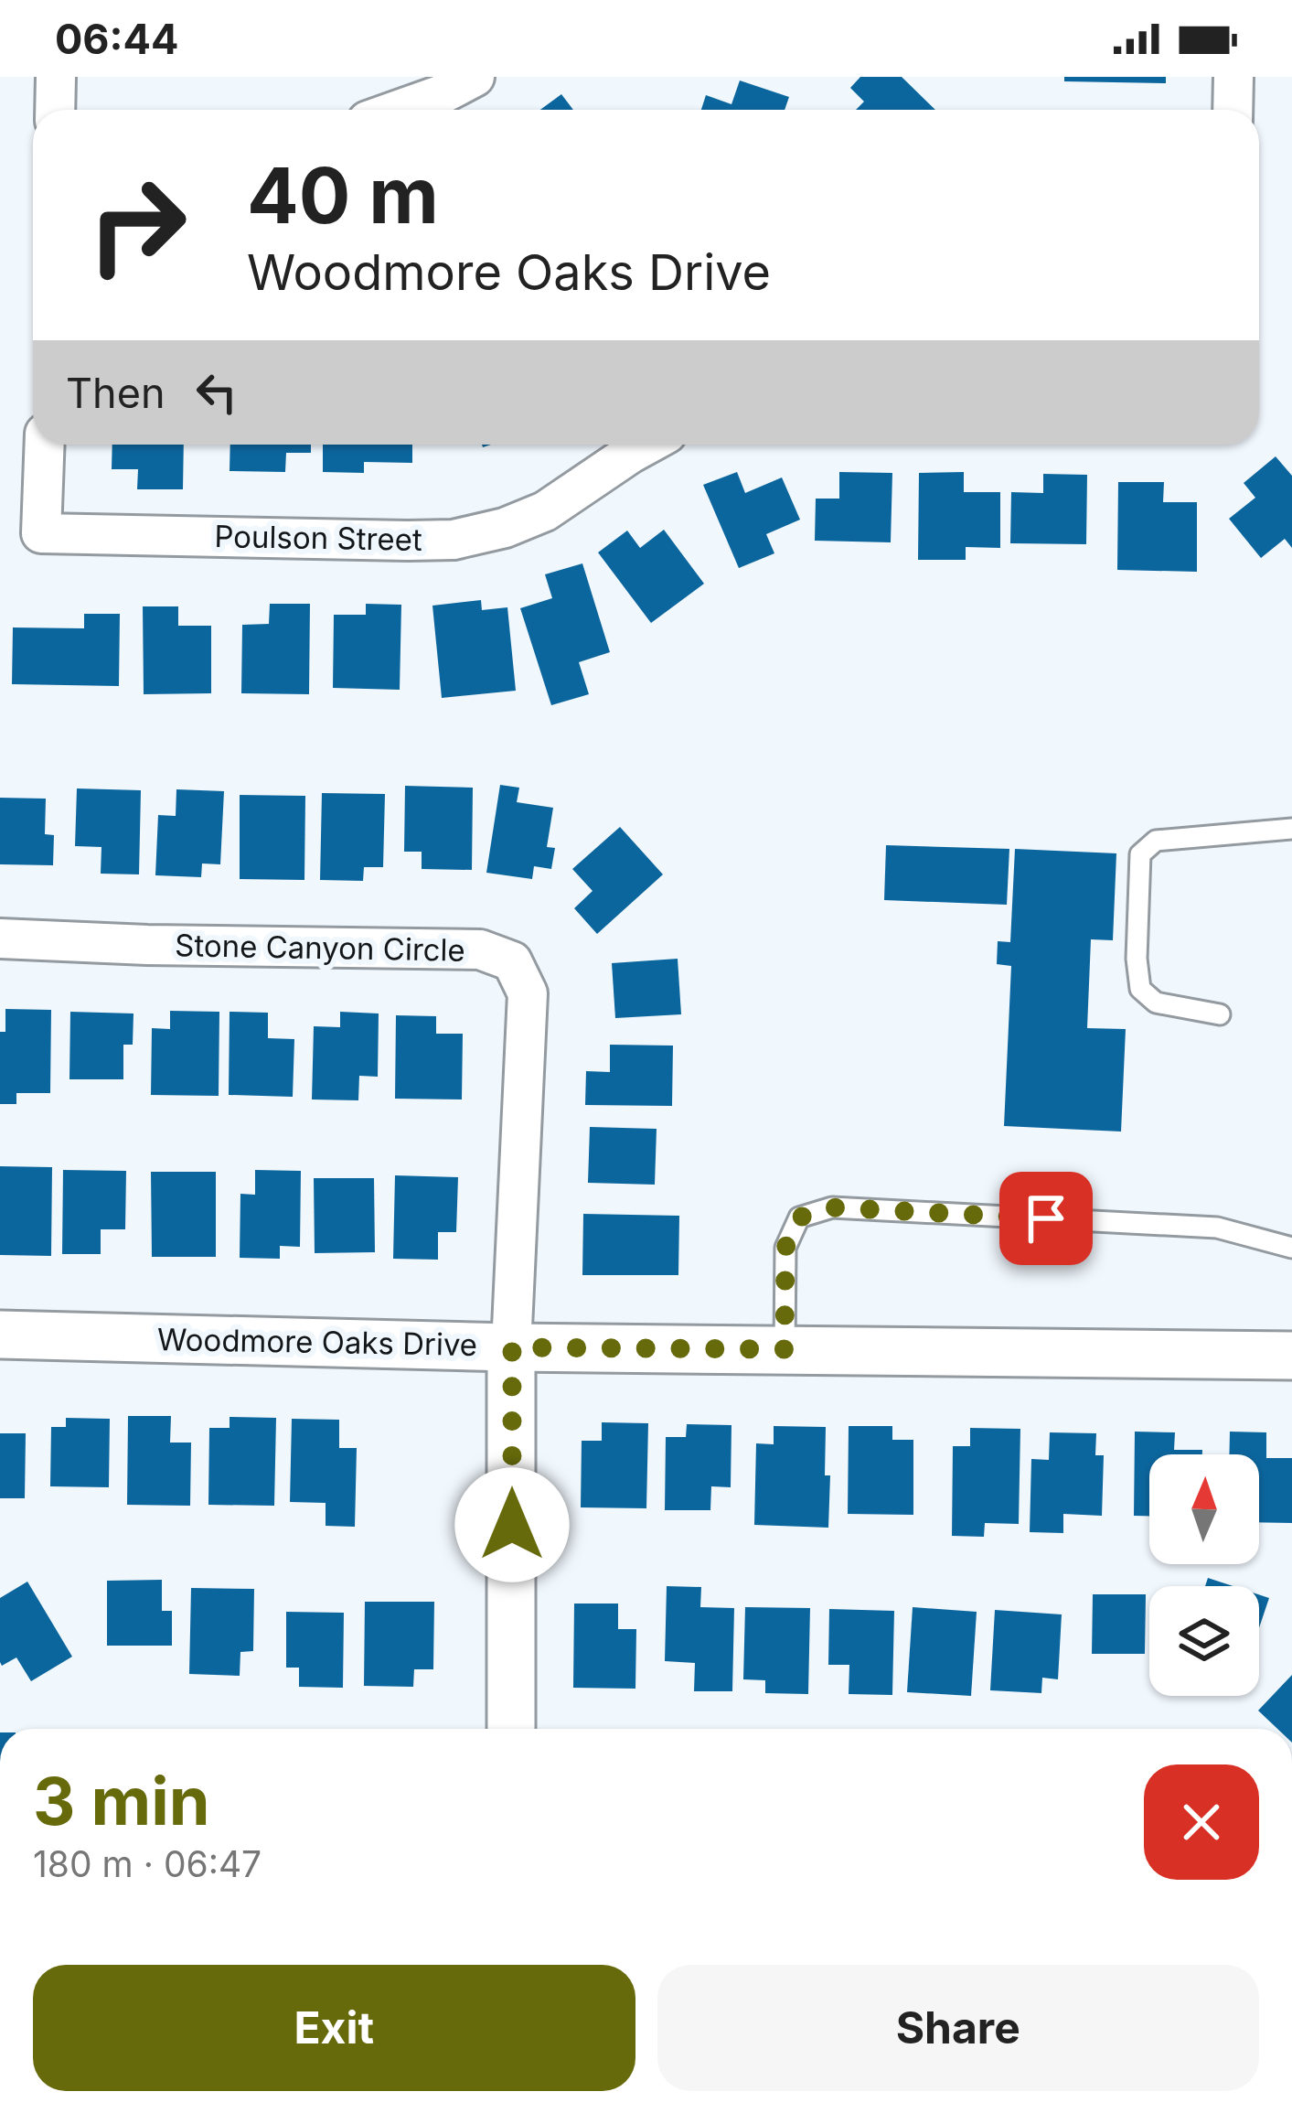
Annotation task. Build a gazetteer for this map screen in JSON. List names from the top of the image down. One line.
{"streets":{"street":["Poulson Street","Stone Canyon Circle","Woodmore Oaks Drive"]},"crossings":[["Stone Canyon Circle","Woodmore Oaks Drive"]],"north":"top","page":{"status":"06:44","turn":["40 m","Woodmore Oaks Drive"],"then":"Then","heading":["3 min","180 m · 06:47"],"buttons":["Exit","Share"]}}
